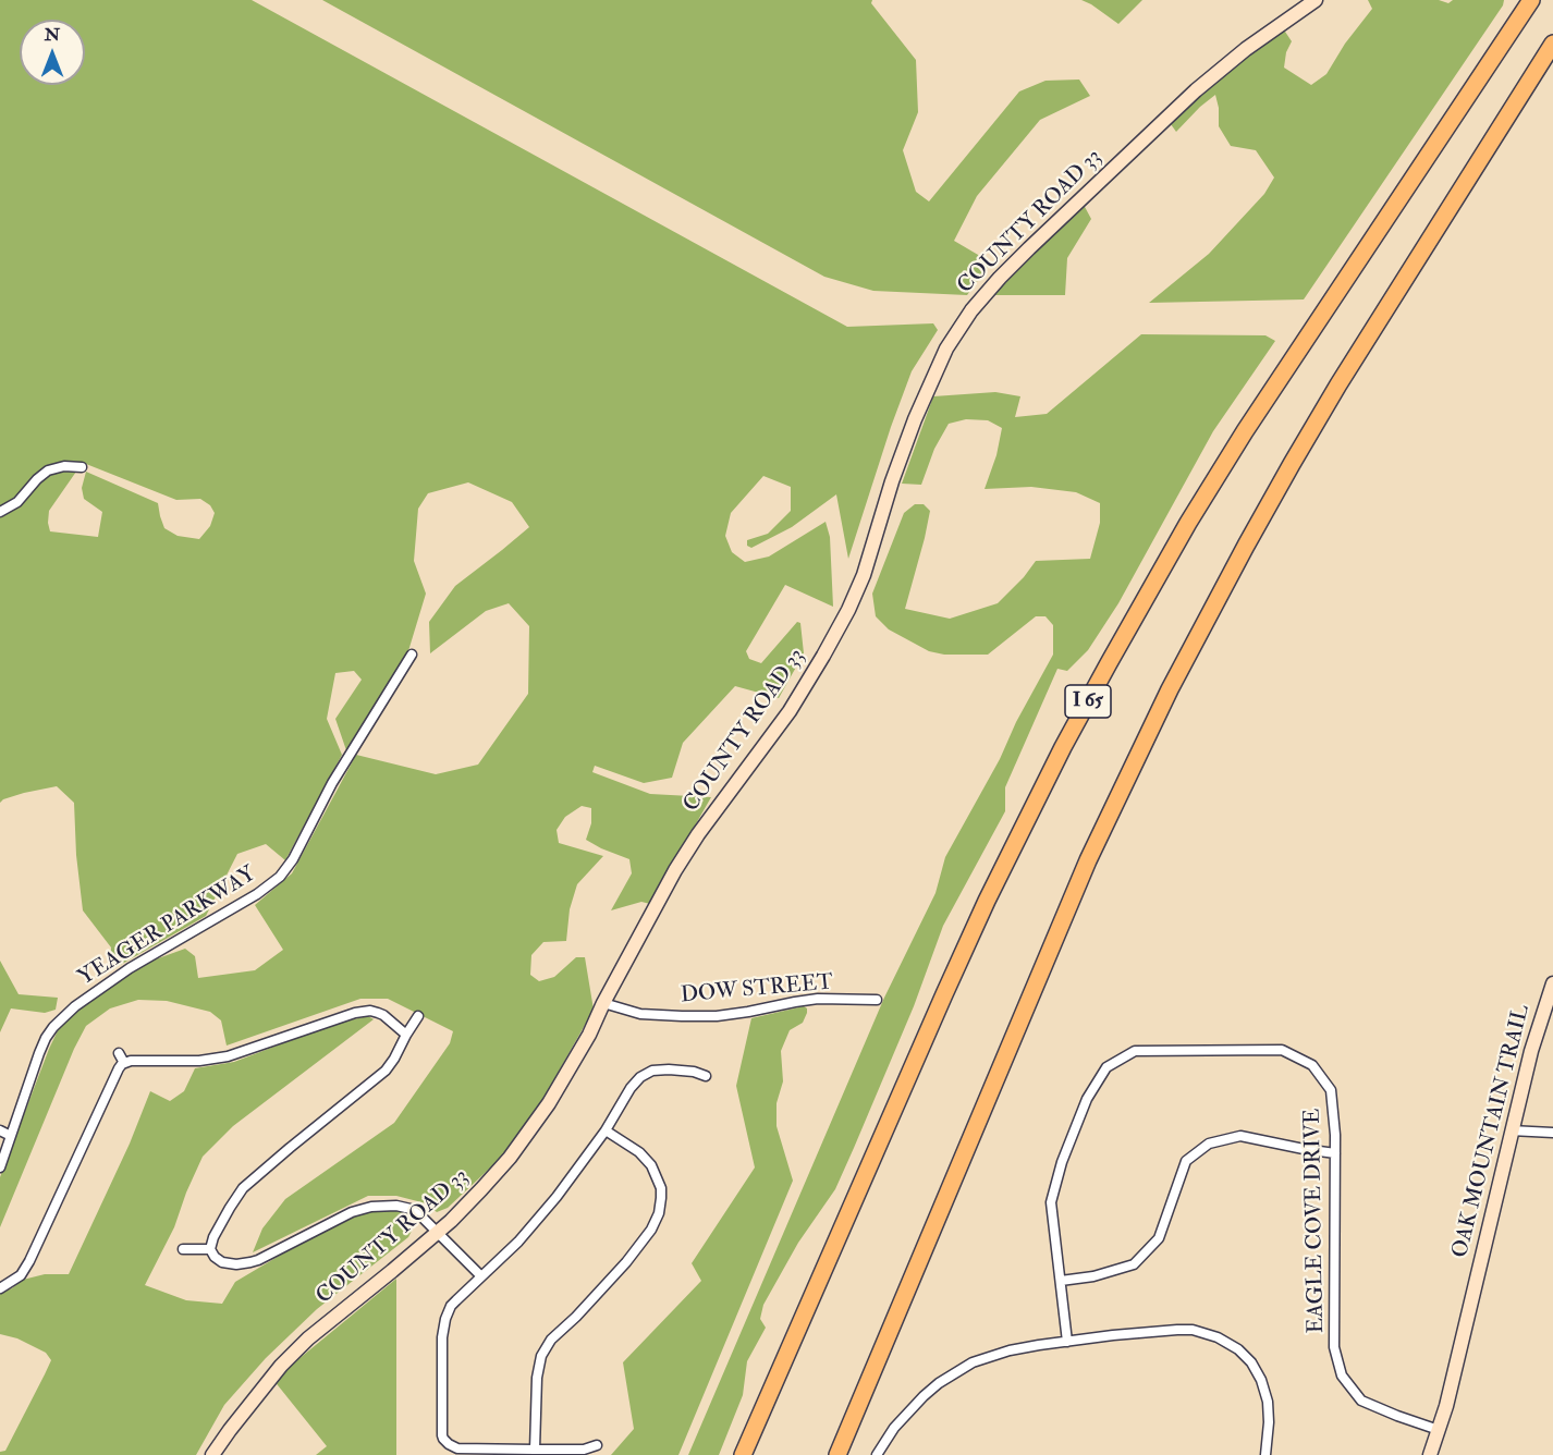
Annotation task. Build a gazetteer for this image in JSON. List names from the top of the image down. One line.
{"streets":{"highway":["I 65"],"street":["COUNTY ROAD 33","YEAGER PARKWAY","DOW STREET","OAK MOUNTAIN TRAIL","EAGLE COVE DRIVE"]},"crossings":[["COUNTY ROAD 33","DOW STREET"],["OAK MOUNTAIN TRAIL","EAGLE COVE DRIVE"]],"north":"top"}
